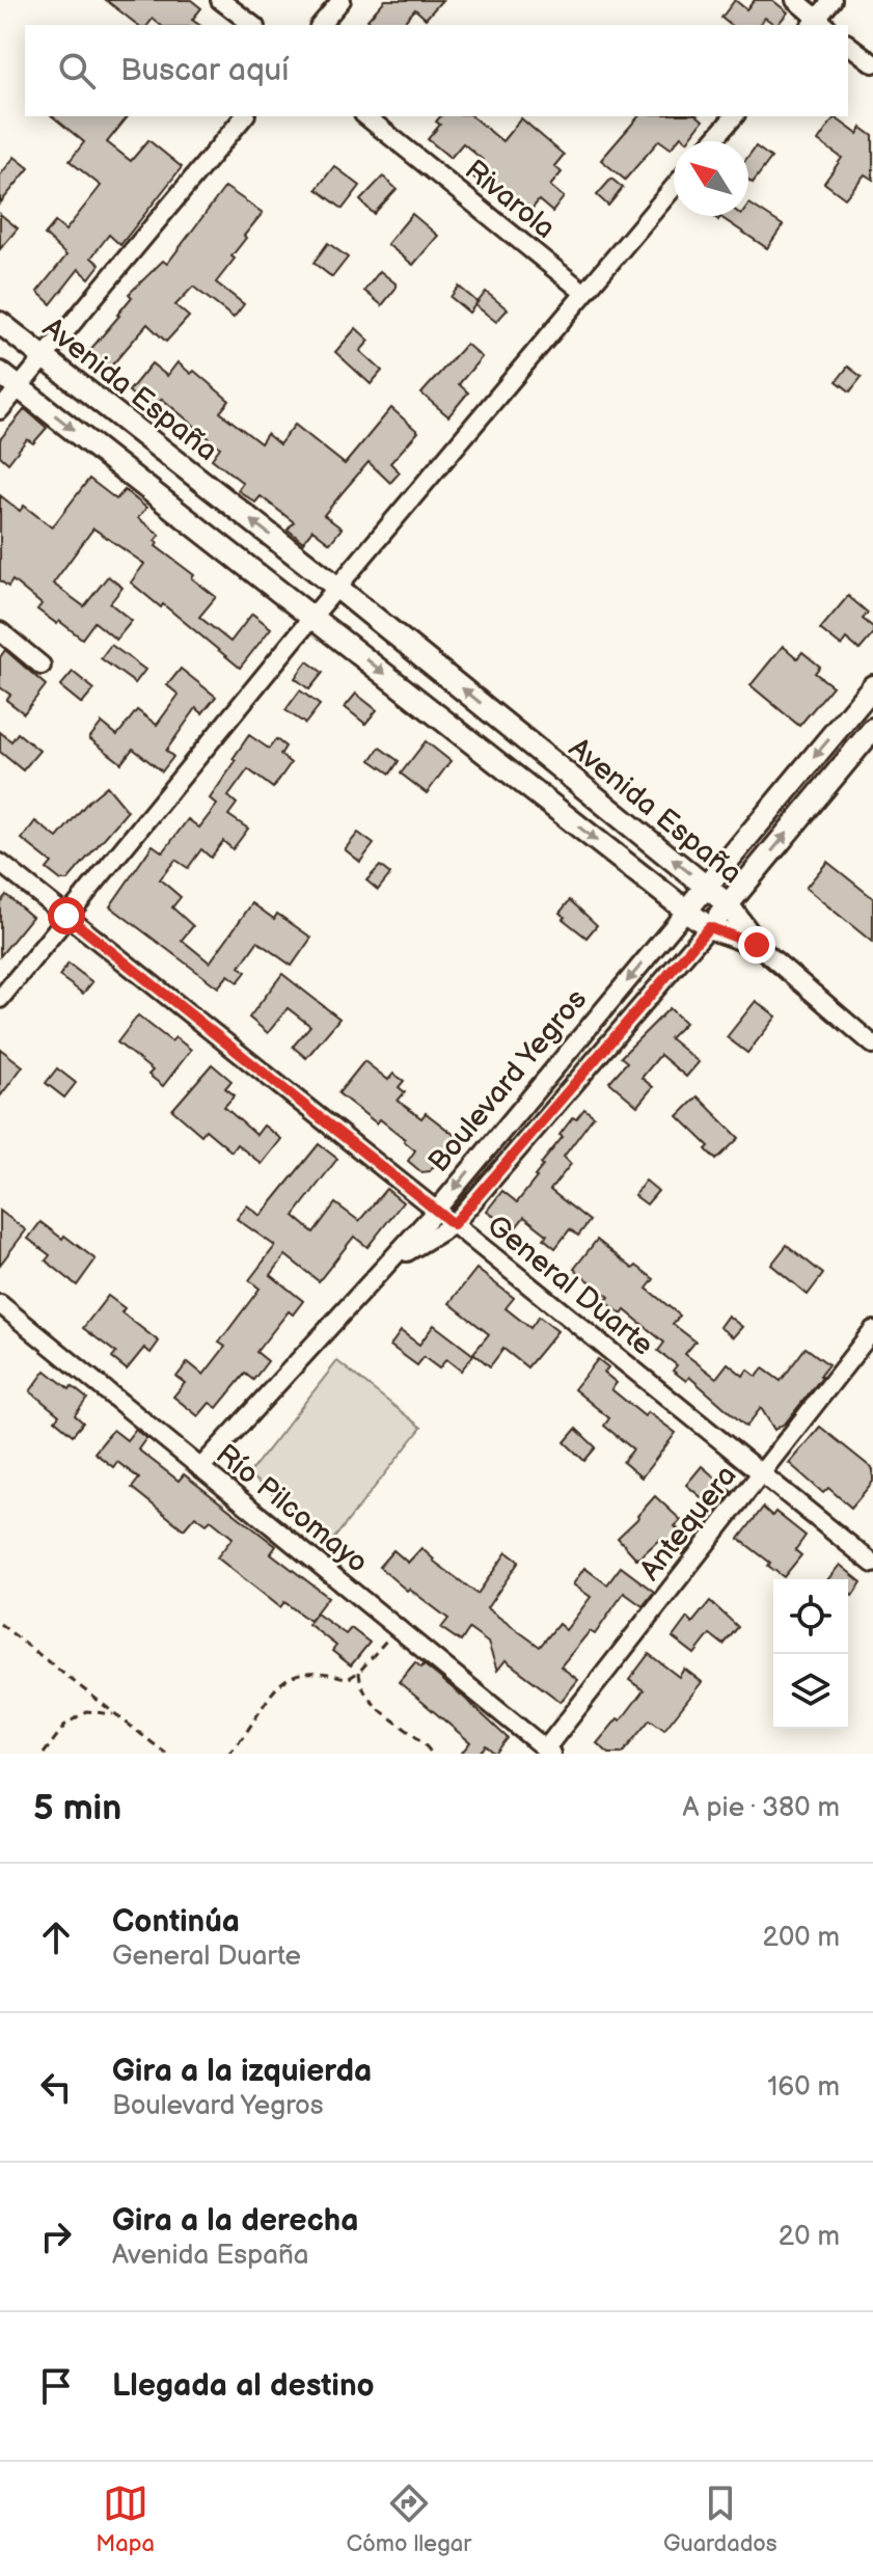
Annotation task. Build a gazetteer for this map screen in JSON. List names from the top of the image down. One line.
{"streets":{"street":["Rivarola","Avenida España","Boulevard Yegros","General Duarte","Río Pilcomayo","Antequera"]},"crossings":[["Avenida España","Boulevard Yegros"],["Boulevard Yegros","General Duarte"],["General Duarte","Antequera"],["Río Pilcomayo","Antequera"]],"north":"top left","page":{"search":"Buscar aquí","heading":["5 min","A pie · 380 m"],"list":[["Continúa","General Duarte","200 m"],["Gira a la izquierda","Boulevard Yegros","160 m"],["Gira a la derecha","Avenida España","20 m"],"Llegada al destino"],"nav":["Mapa","Cómo llegar","Guardados"]}}
